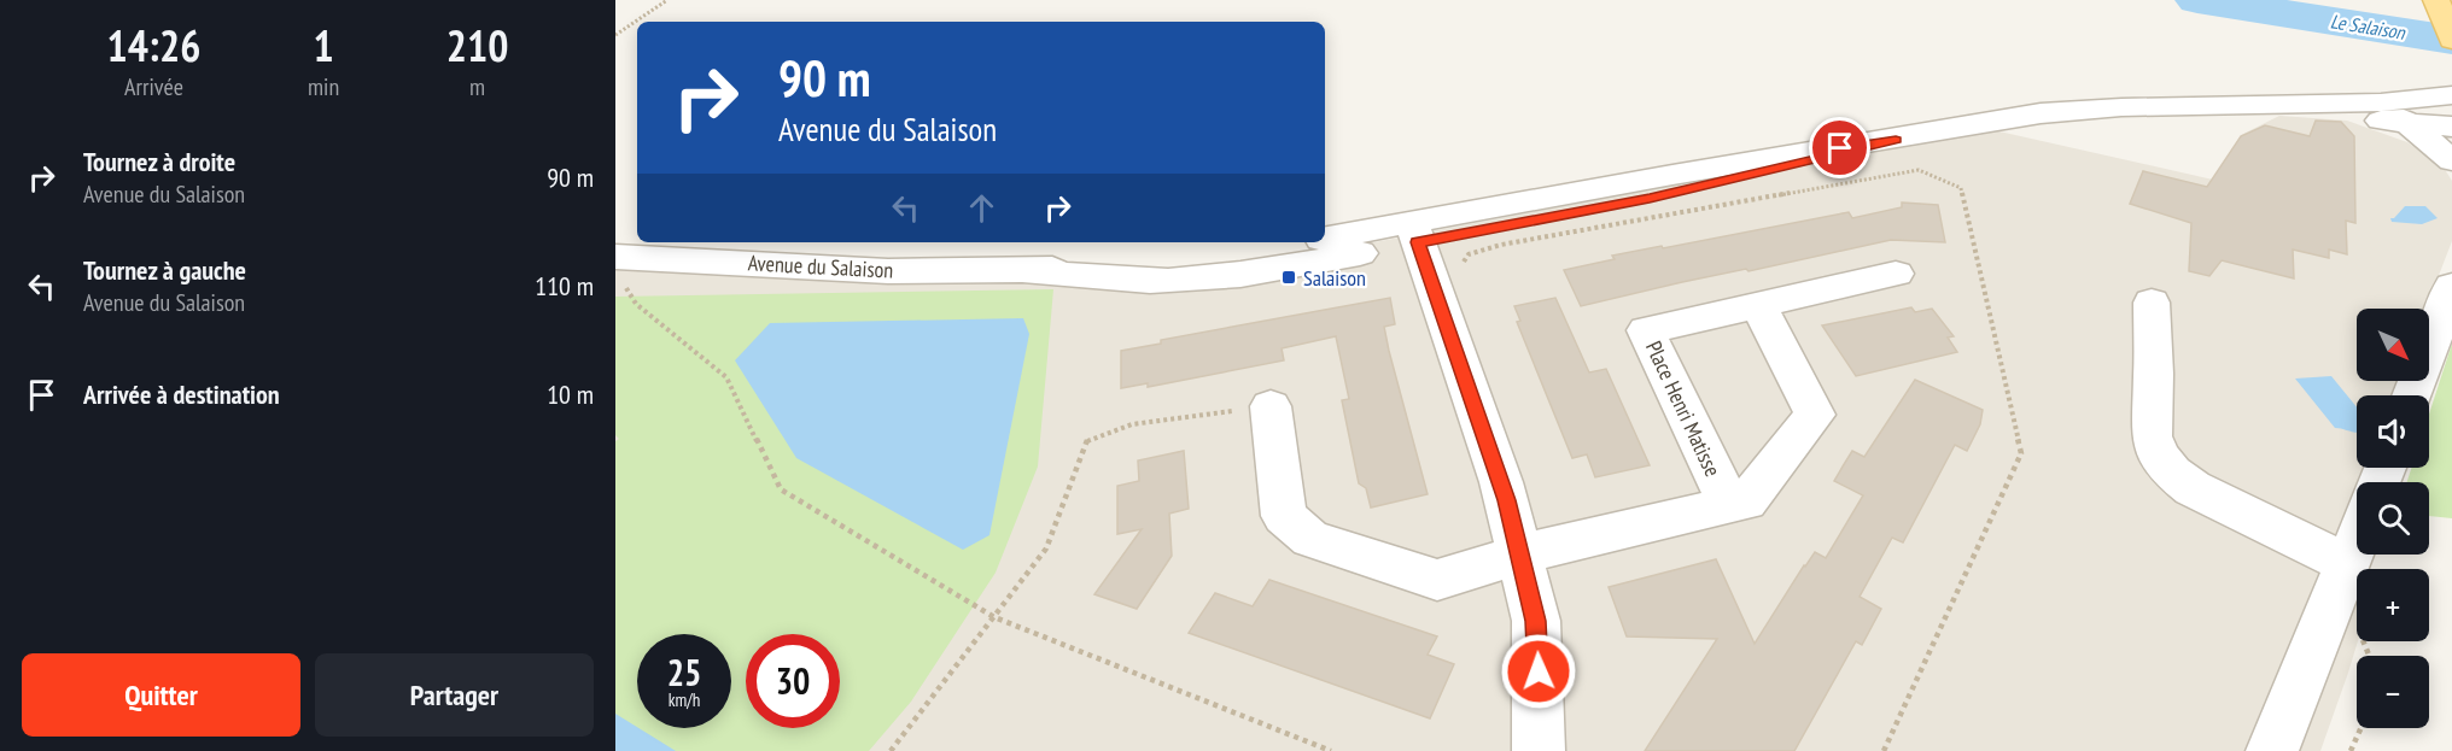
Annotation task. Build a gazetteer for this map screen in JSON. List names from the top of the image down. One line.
{"streets":{"street":["Avenue du Salaison","Place Henri Matisse"]},"water":["Le Salaison"],"places":{"transit":["Salaison"]},"north":"bottom right","page":{"eta":["14:26","Arrivée","1","min","210","m"],"turn":["90 m","Avenue du Salaison"],"list":[{"name":"Tournez à droite","note":"Avenue du Salaison","value":"90 m"},{"name":"Tournez à gauche","note":"Avenue du Salaison","value":"110 m"},{"name":"Arrivée à destination","value":"10 m"}],"map_buttons":["+","−"],"speed":"25 km/h","limit":"30","buttons":["Quitter","Partager"]}}
